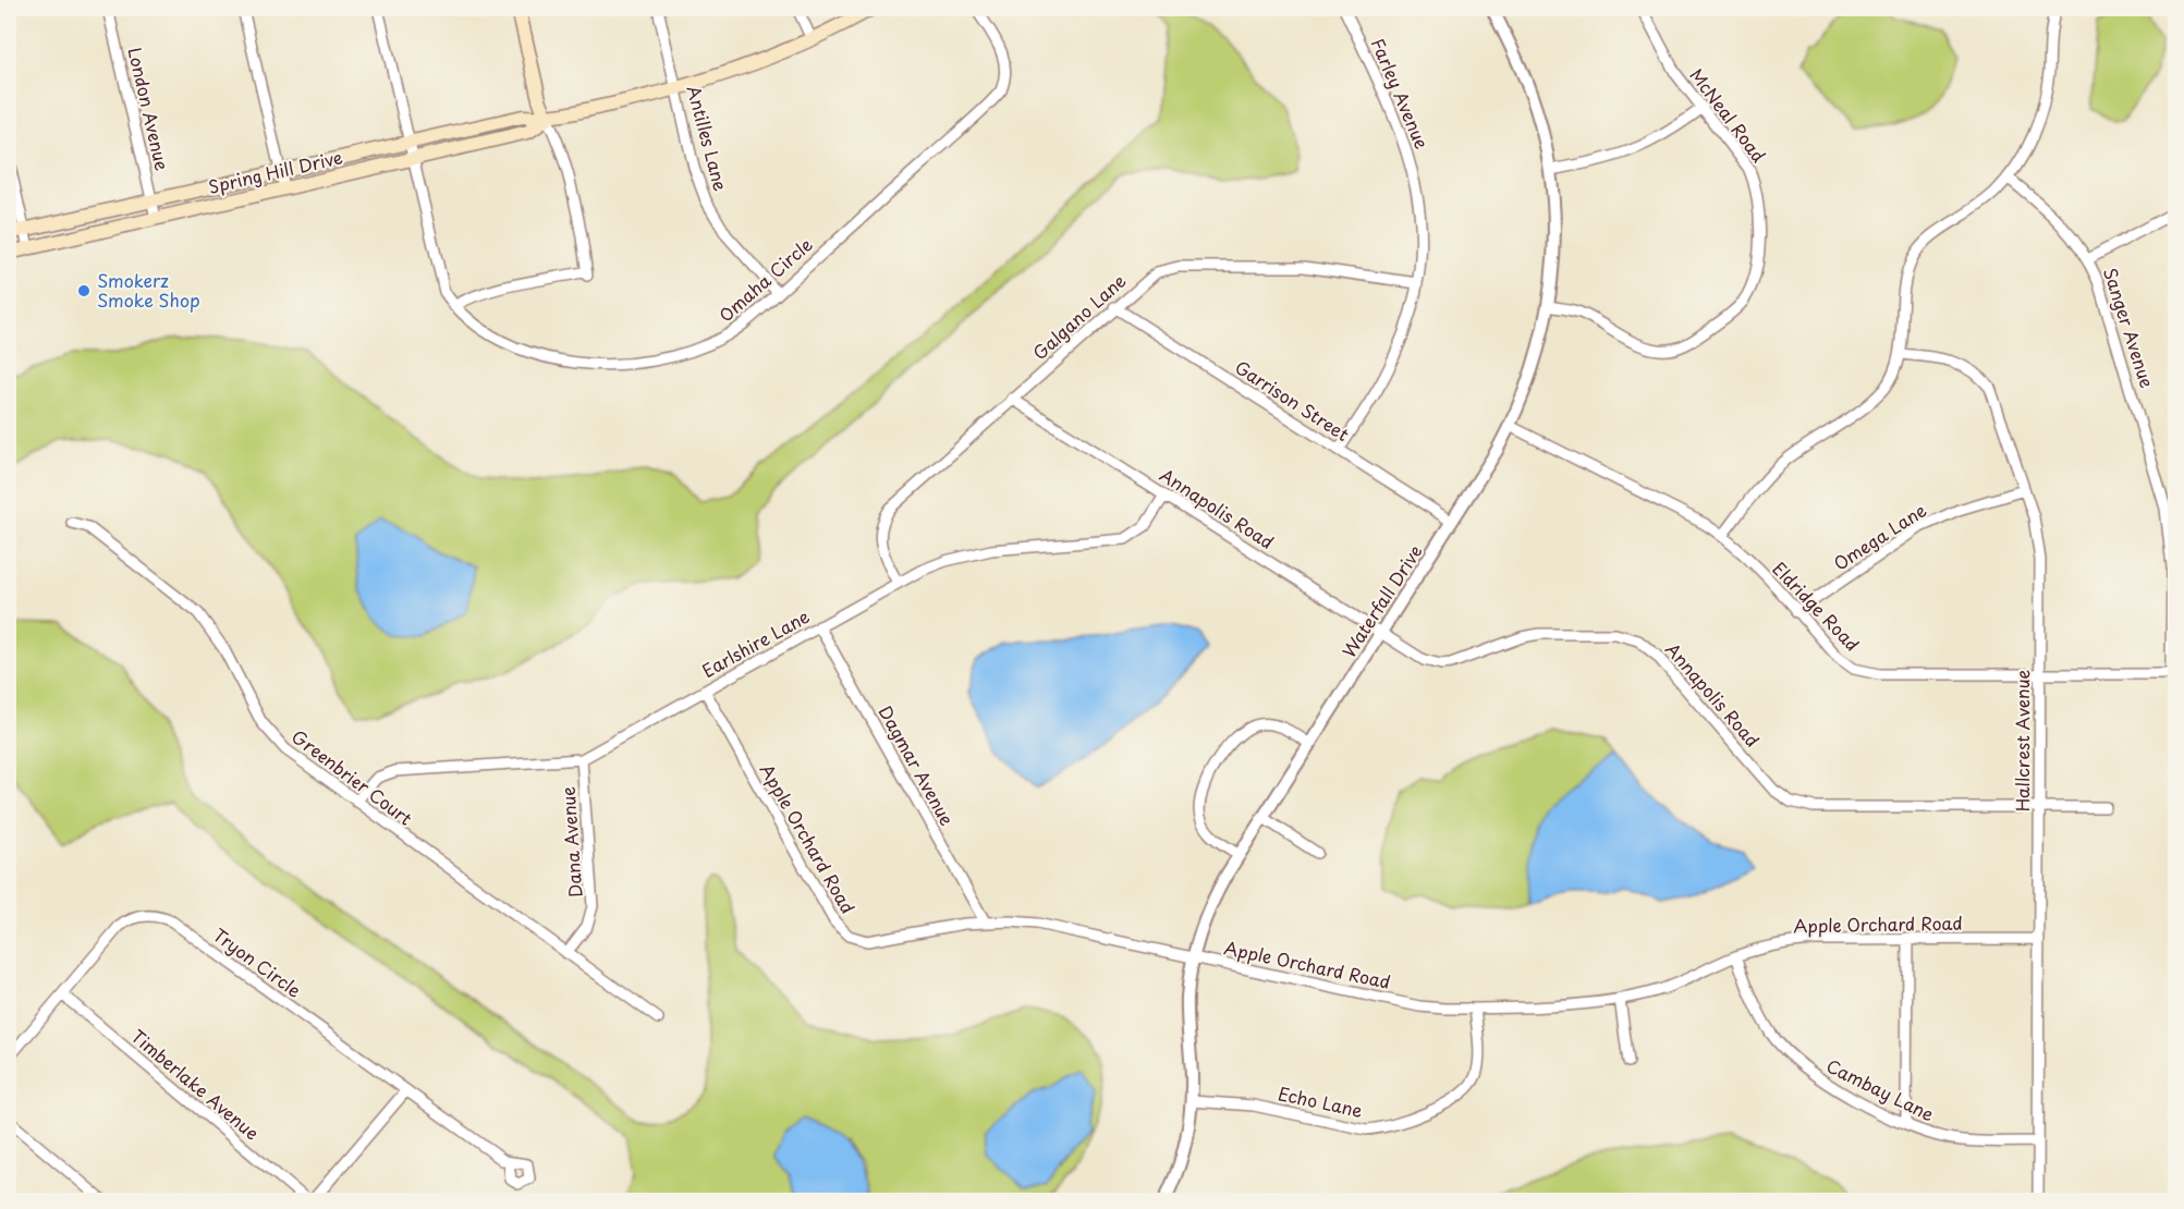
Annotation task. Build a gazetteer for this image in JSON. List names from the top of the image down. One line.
{"streets":{"main road":["Spring Hill Drive"],"street":["Farley Avenue","London Avenue","McNeal Road","Antilles Lane","Omaha Circle","Galgano Lane","Sanger Avenue","Garrison Street","Annapolis Road","Omega Lane","Waterfall Drive","Eldridge Road","Earlshire Lane","Hallcrest Avenue","Dagmar Avenue","Greenbrier Court","Apple Orchard Road","Dana Avenue","Tryon Circle","Timberlake Avenue","Cambay Lane","Echo Lane"]},"crossings":[["Farley Avenue","Galgano Lane"],["Farley Avenue","Garrison Street"],["London Avenue","Spring Hill Drive"],["McNeal Road","Waterfall Drive"],["Antilles Lane","Spring Hill Drive"],["Antilles Lane","Omaha Circle"],["Spring Hill Drive","Omaha Circle"],["Galgano Lane","Garrison Street"],["Galgano Lane","Annapolis Road"],["Galgano Lane","Earlshire Lane"],["Sanger Avenue","Eldridge Road"],["Garrison Street","Waterfall Drive"],["Annapolis Road","Waterfall Drive"],["Annapolis Road","Earlshire Lane"],["Annapolis Road","Hallcrest Avenue"],["Omega Lane","Eldridge Road"],["Omega Lane","Hallcrest Avenue"],["Waterfall Drive","Eldridge Road"],["Waterfall Drive","Apple Orchard Road"],["Waterfall Drive","Echo Lane"],["Eldridge Road","Hallcrest Avenue"],["Earlshire Lane","Dagmar Avenue"],["Earlshire Lane","Greenbrier Court"],["Earlshire Lane","Apple Orchard Road"],["Earlshire Lane","Dana Avenue"],["Hallcrest Avenue","Apple Orchard Road"],["Hallcrest Avenue","Cambay Lane"],["Dagmar Avenue","Apple Orchard Road"],["Greenbrier Court","Dana Avenue"],["Apple Orchard Road","Cambay Lane"],["Apple Orchard Road","Echo Lane"],["Tryon Circle","Timberlake Avenue"]],"places":["Smokerz Smoke Shop"]}
